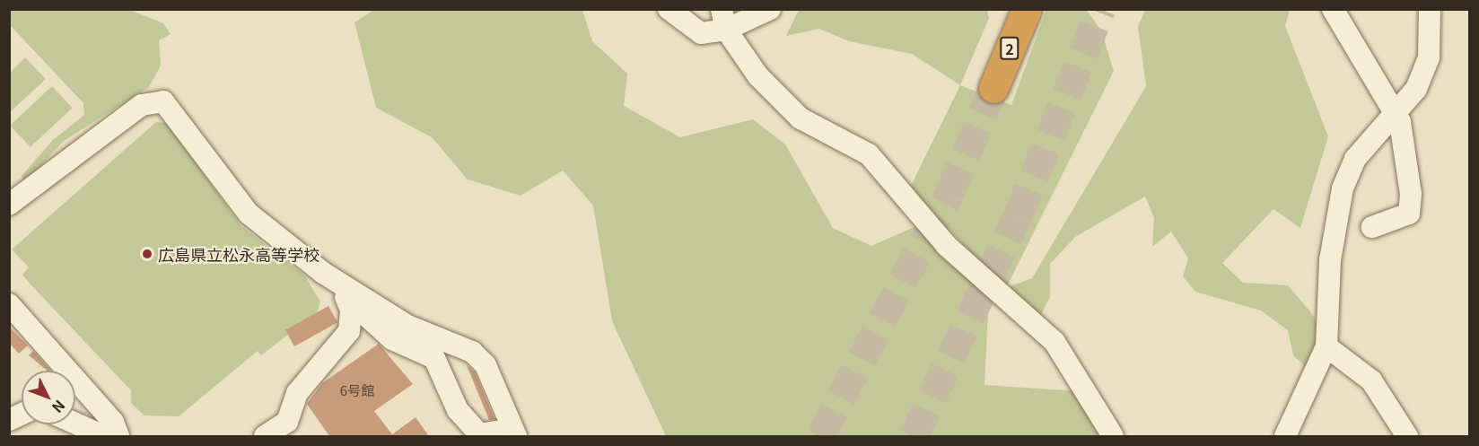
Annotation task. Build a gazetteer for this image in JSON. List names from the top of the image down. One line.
{"streets":{"highway":["2"]},"places":["広島県立松永高等学校"],"house_numbers":["6号館"],"north":"bottom right"}
